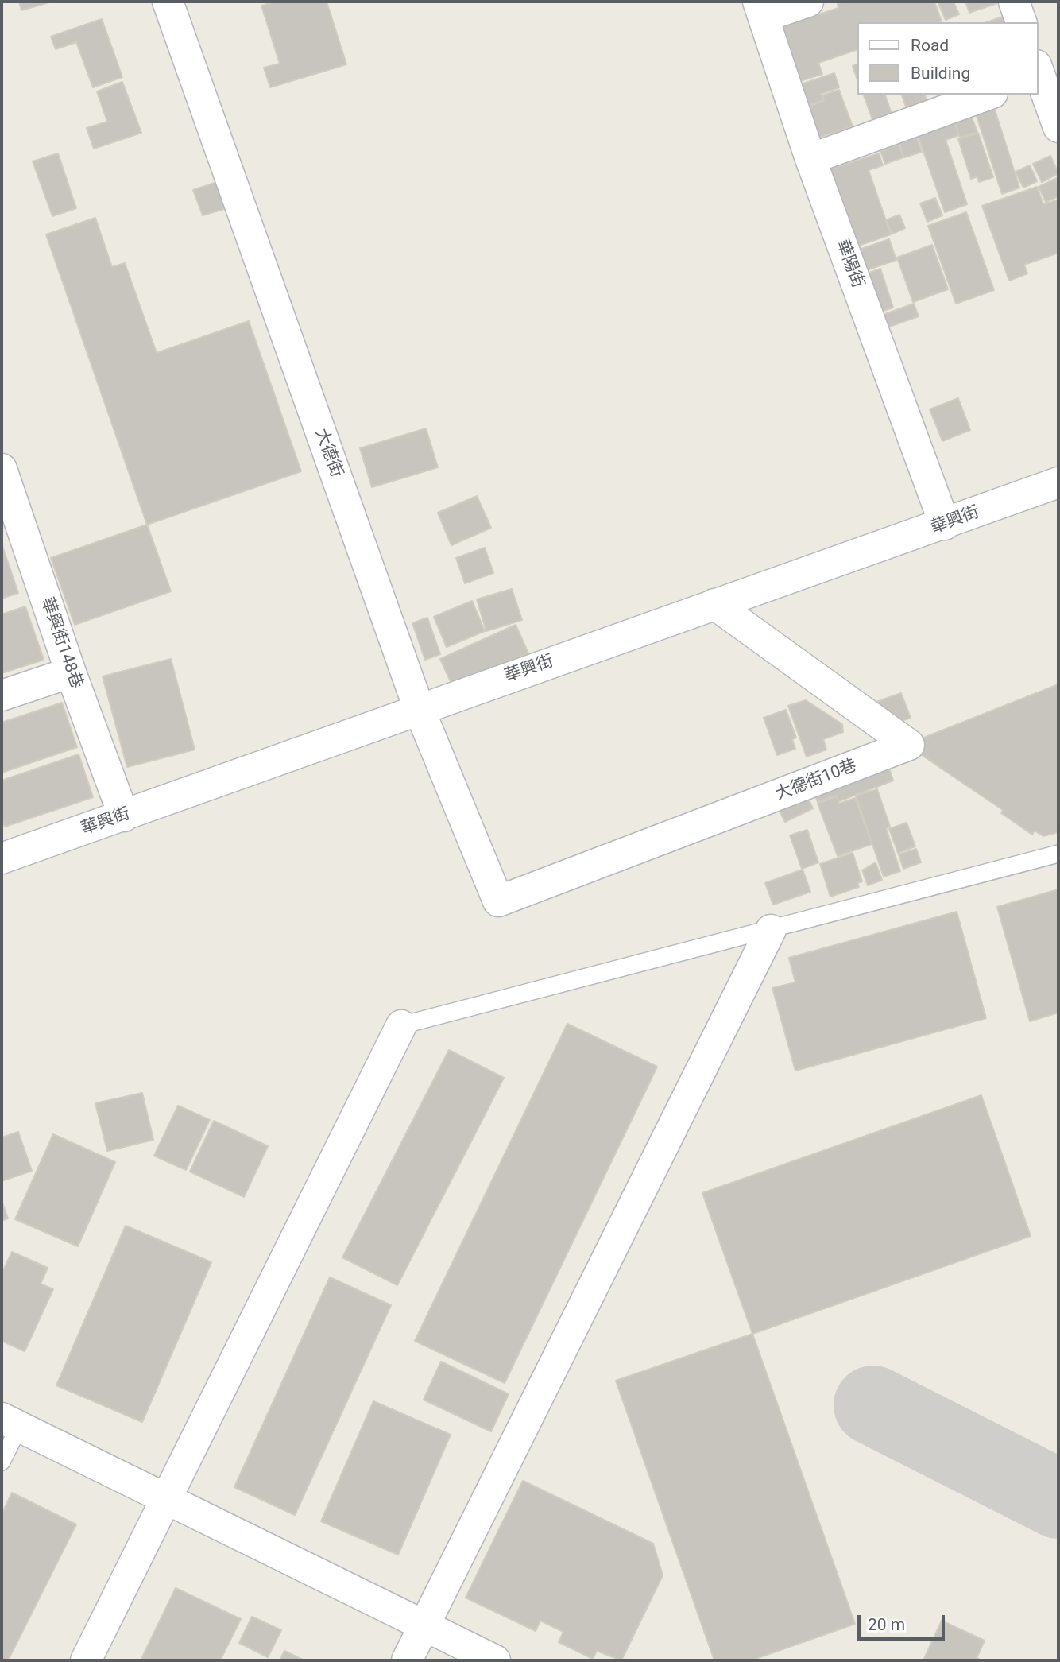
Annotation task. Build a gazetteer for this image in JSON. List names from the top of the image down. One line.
{"streets":{"street":["華陽街","大德街","華興街","華興街148巷","大德街10巷"]},"crossings":[["華陽街","華興街"],["大德街","華興街"],["大德街","大德街10巷"],["華興街","華興街148巷"],["華興街","大德街10巷"]],"legend":["Road","Building"],"scale_bar":"20 m"}
